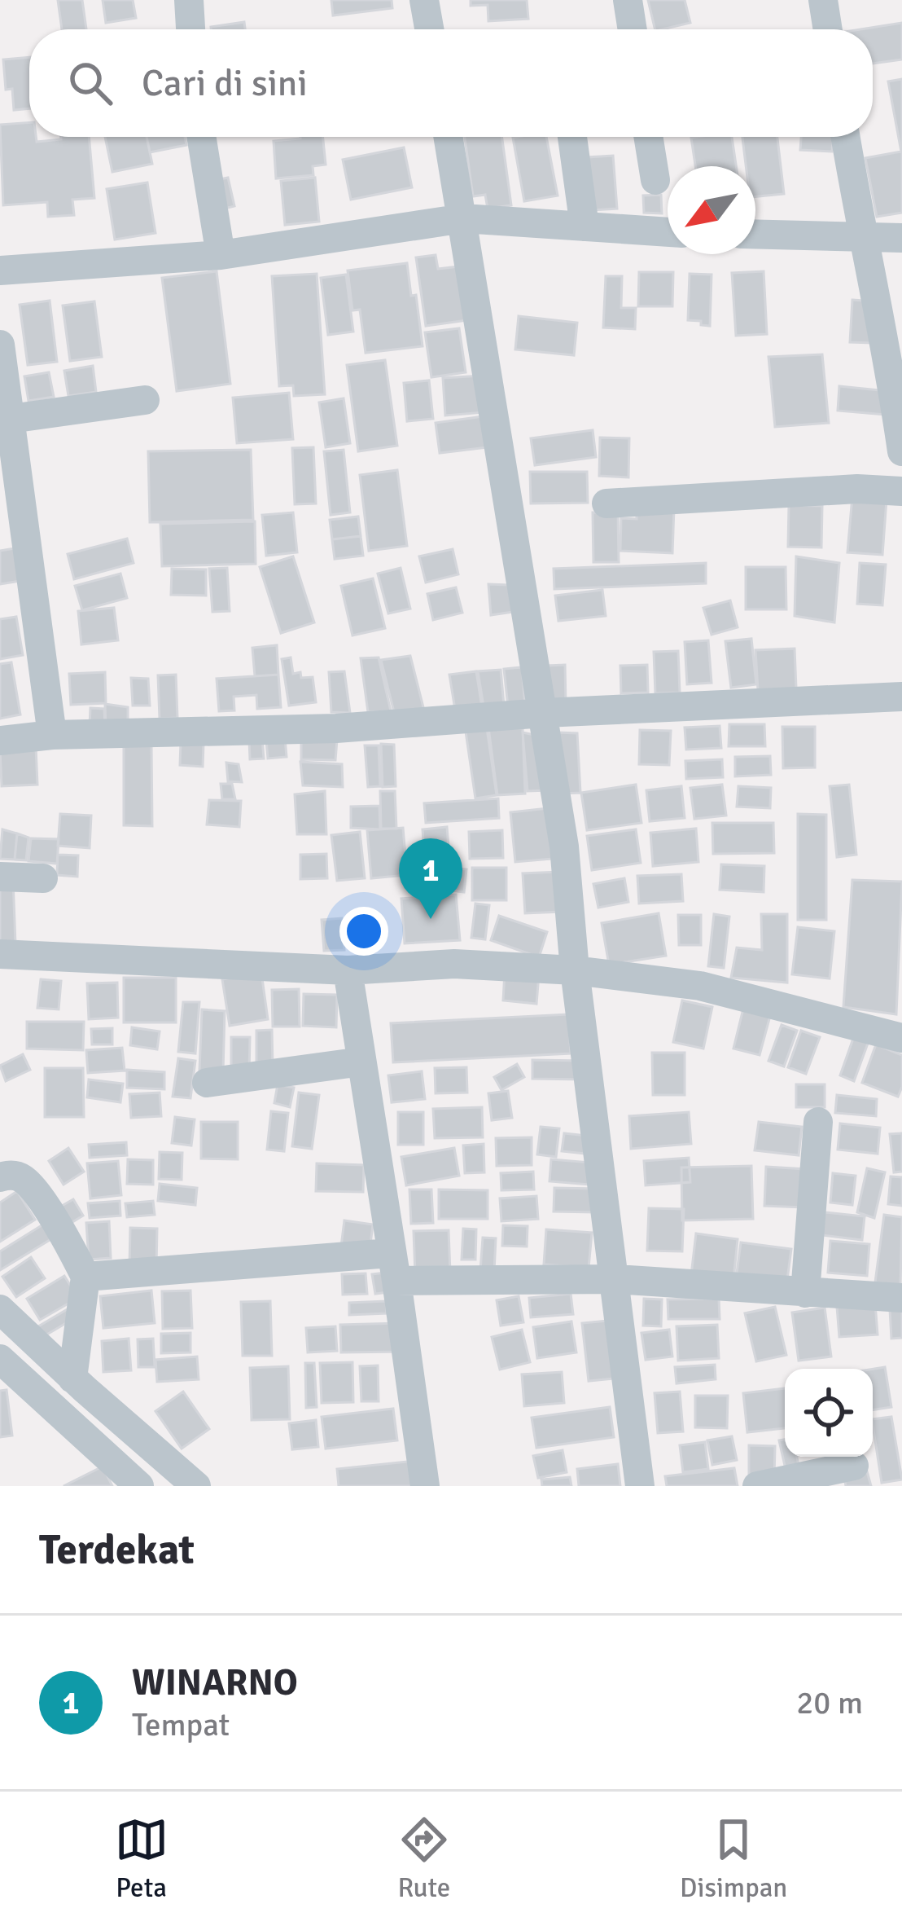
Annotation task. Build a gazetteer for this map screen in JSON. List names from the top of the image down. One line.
{"north":"bottom left","page":{"search":"Cari di sini","pins":"1","heading":"Terdekat","list":[{"mark":"1","name":"WINARNO","note":"Tempat","value":"20 m"}],"nav":["Peta","Rute","Disimpan"]}}
